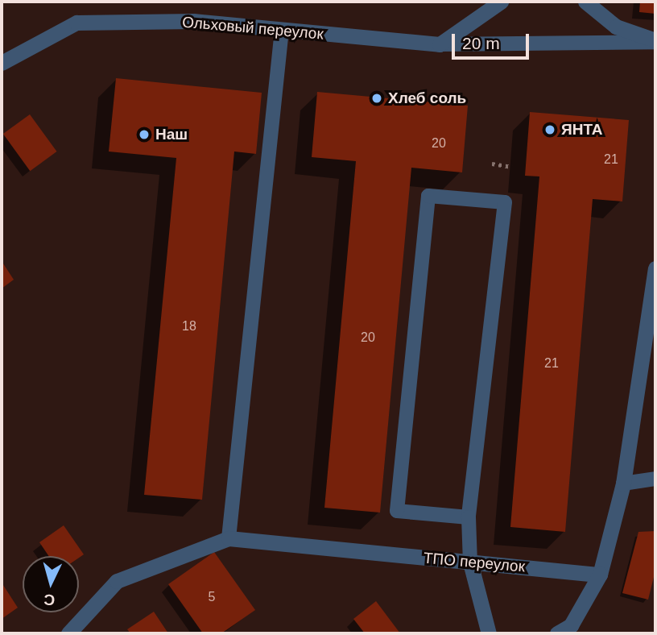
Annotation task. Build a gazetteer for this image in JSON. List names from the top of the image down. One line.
{"streets":{"street":["Ольховый переулок","ТПО переулок"]},"places":["Хлеб соль","ЯНТА","Наш"],"house_numbers":["20","21","18","20","21","5"],"scale_bar":"20 m","north":"bottom"}
